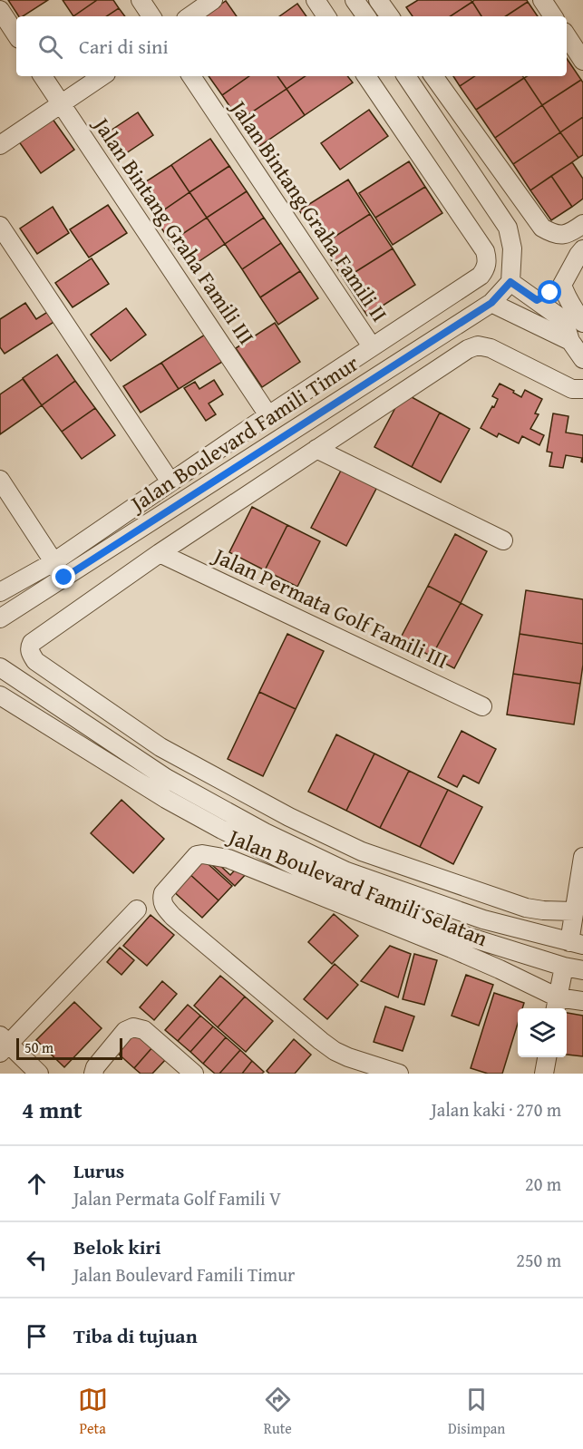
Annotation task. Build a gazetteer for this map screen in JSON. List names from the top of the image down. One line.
{"streets":{"street":["Jalan Bintang Graha Famili II","Jalan Bintang Graha Famili III","Jalan Boulevard Famili Timur","Jalan Permata Golf Famili III","Jalan Boulevard Famili Selatan"]},"scale_bar":"50 m","page":{"search":"Cari di sini","scale":"50 m","heading":["4 mnt","Jalan kaki · 270 m"],"list":[["Lurus","Jalan Permata Golf Famili V","20 m"],["Belok kiri","Jalan Boulevard Famili Timur","250 m"],"Tiba di tujuan"],"nav":["Peta","Rute","Disimpan"]}}
